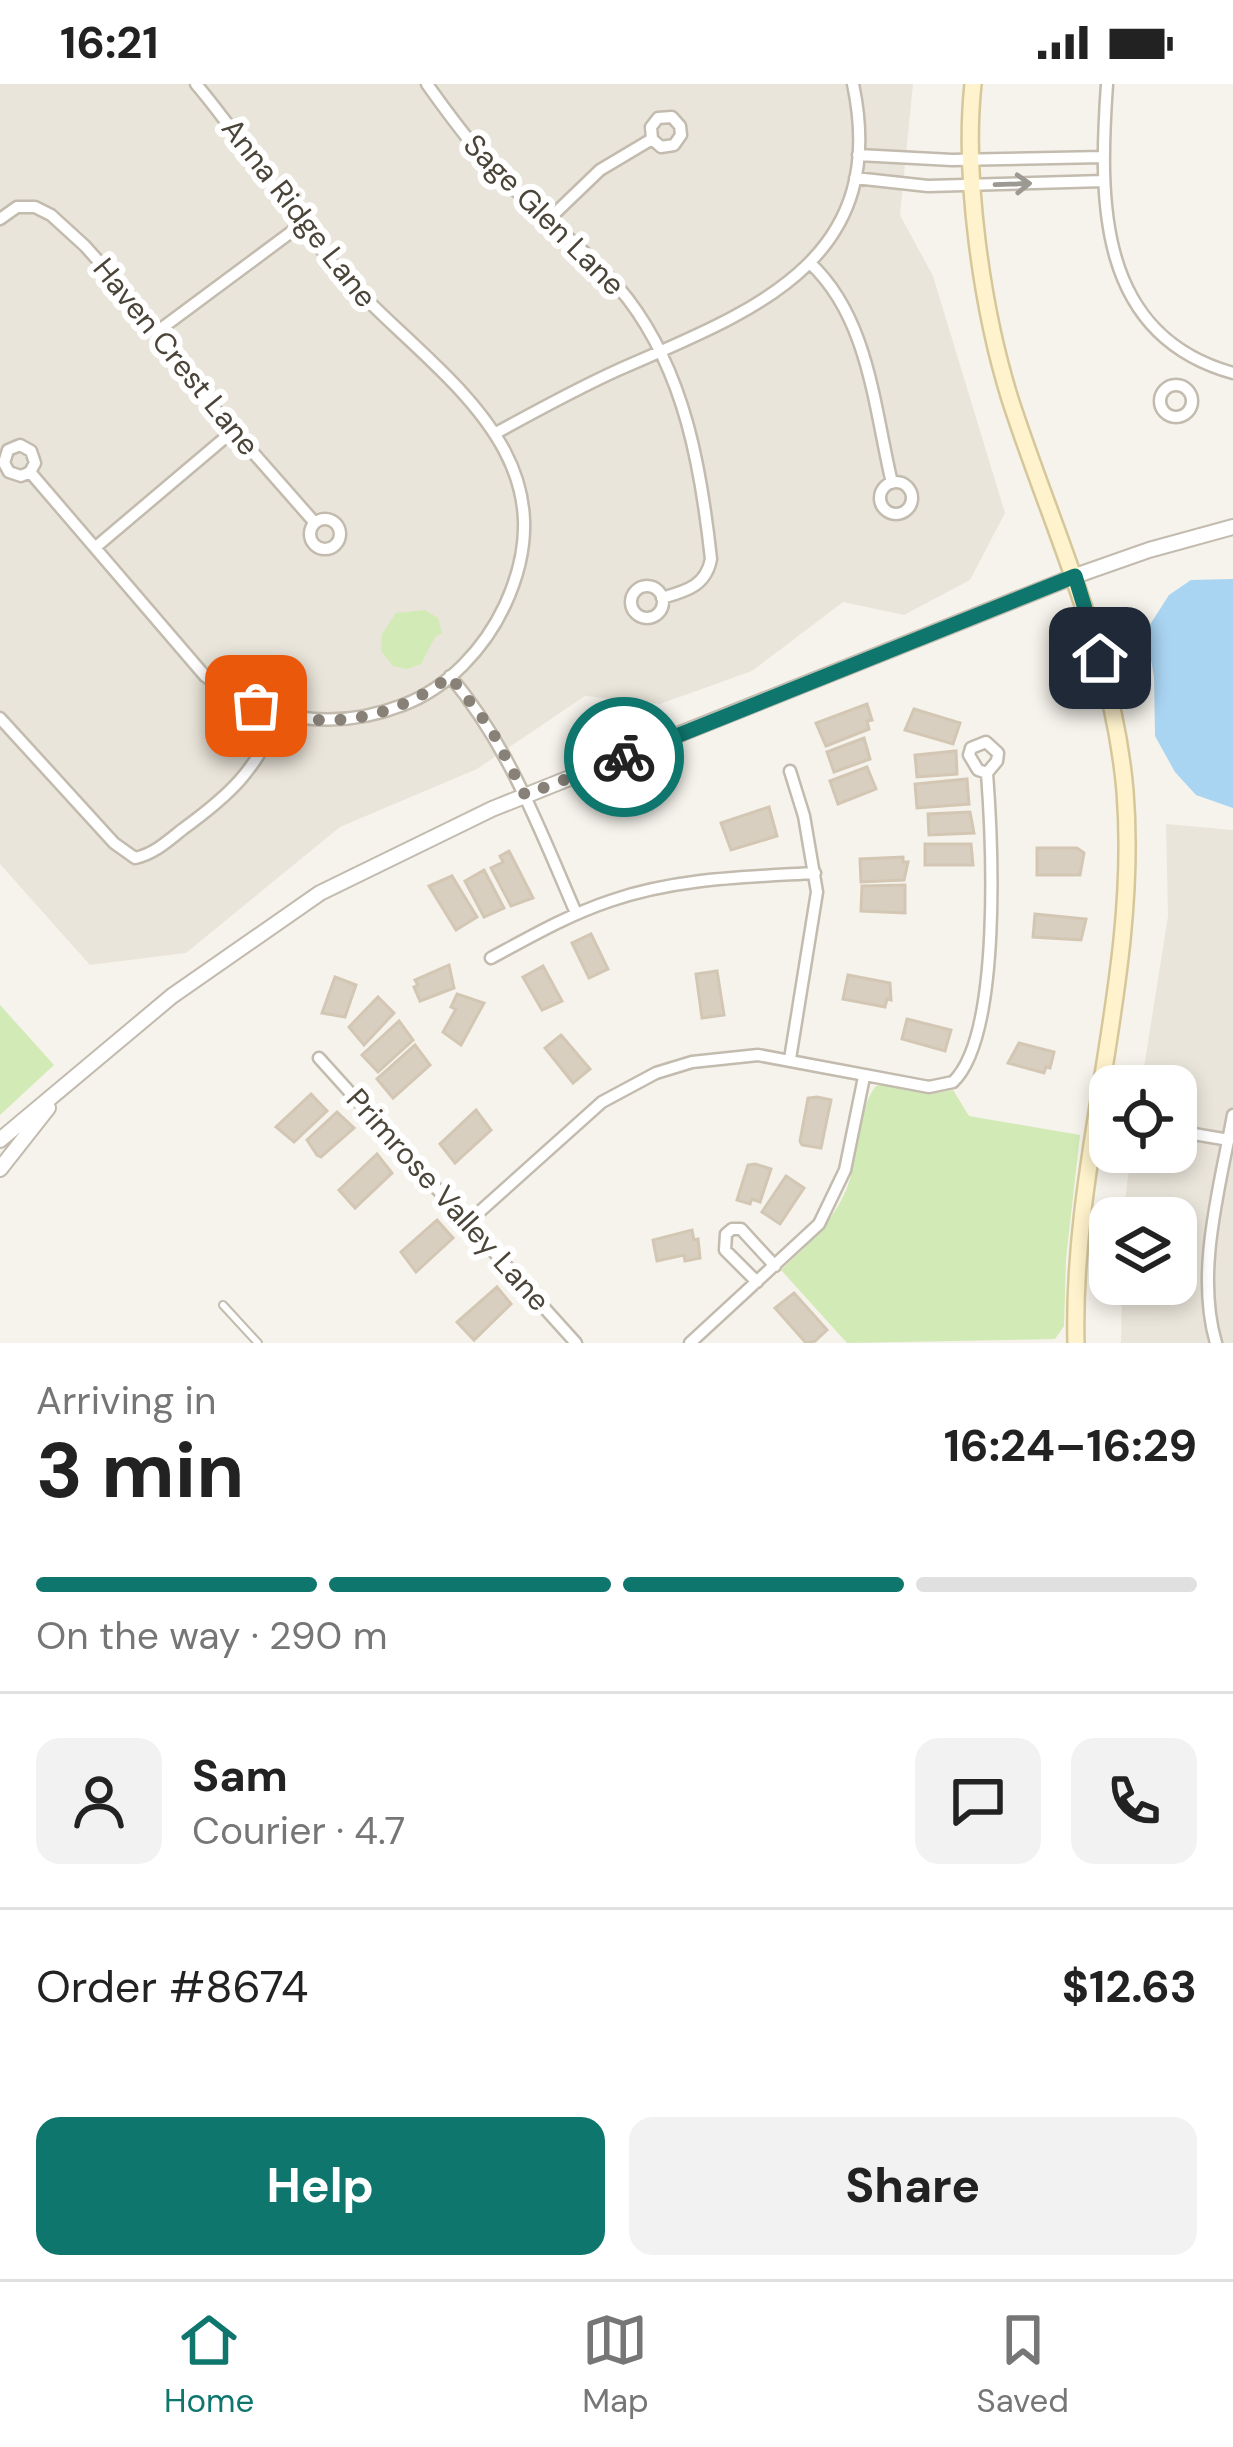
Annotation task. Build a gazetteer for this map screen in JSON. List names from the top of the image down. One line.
{"streets":{"street":["Anna Ridge Lane","Sage Glen Lane","Haven Crest Lane","Primrose Valley Lane"]},"page":{"status":"16:21","heading":["3 min","Arriving in","16:24–16:29"],"panel":["Sam","Courier · 4.7","Order #8674","$12.63"],"bar":"On the way · 290 m","buttons":["Help","Share"],"tabs":["Home","Map","Saved"]}}
